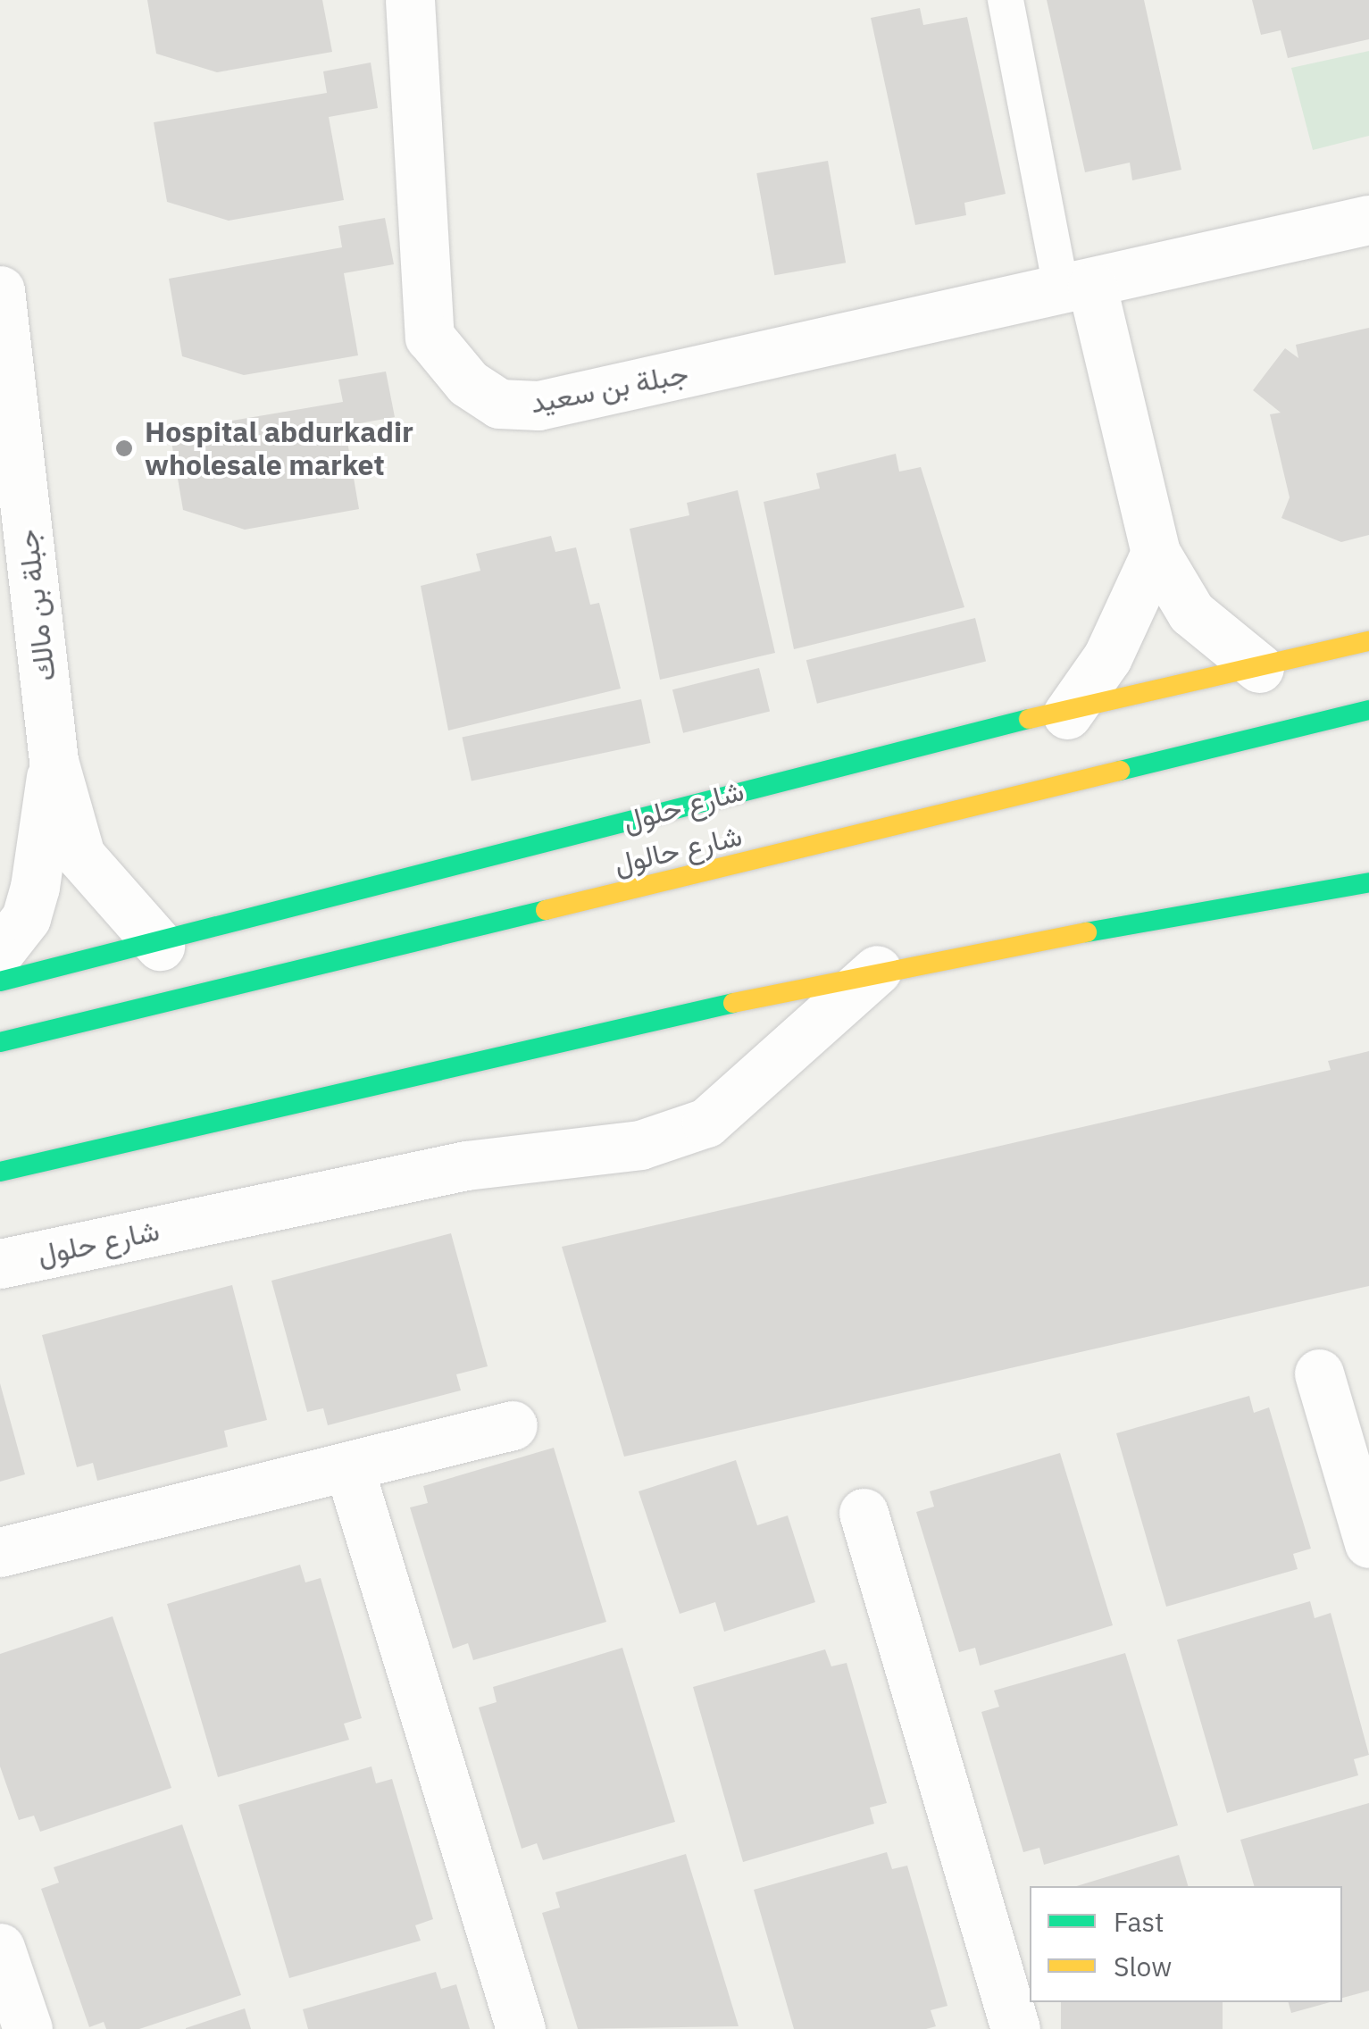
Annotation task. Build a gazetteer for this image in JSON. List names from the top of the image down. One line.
{"streets":{"main road":["شارع حلول","شارع حالول"],"street":["جبلة بن سعيد","جبلة بن مالك"]},"crossings":[["جبلة بن مالك","شارع حلول"]],"places":["Hospital abdurkadir wholesale market"],"legend":["Fast","Slow"]}
